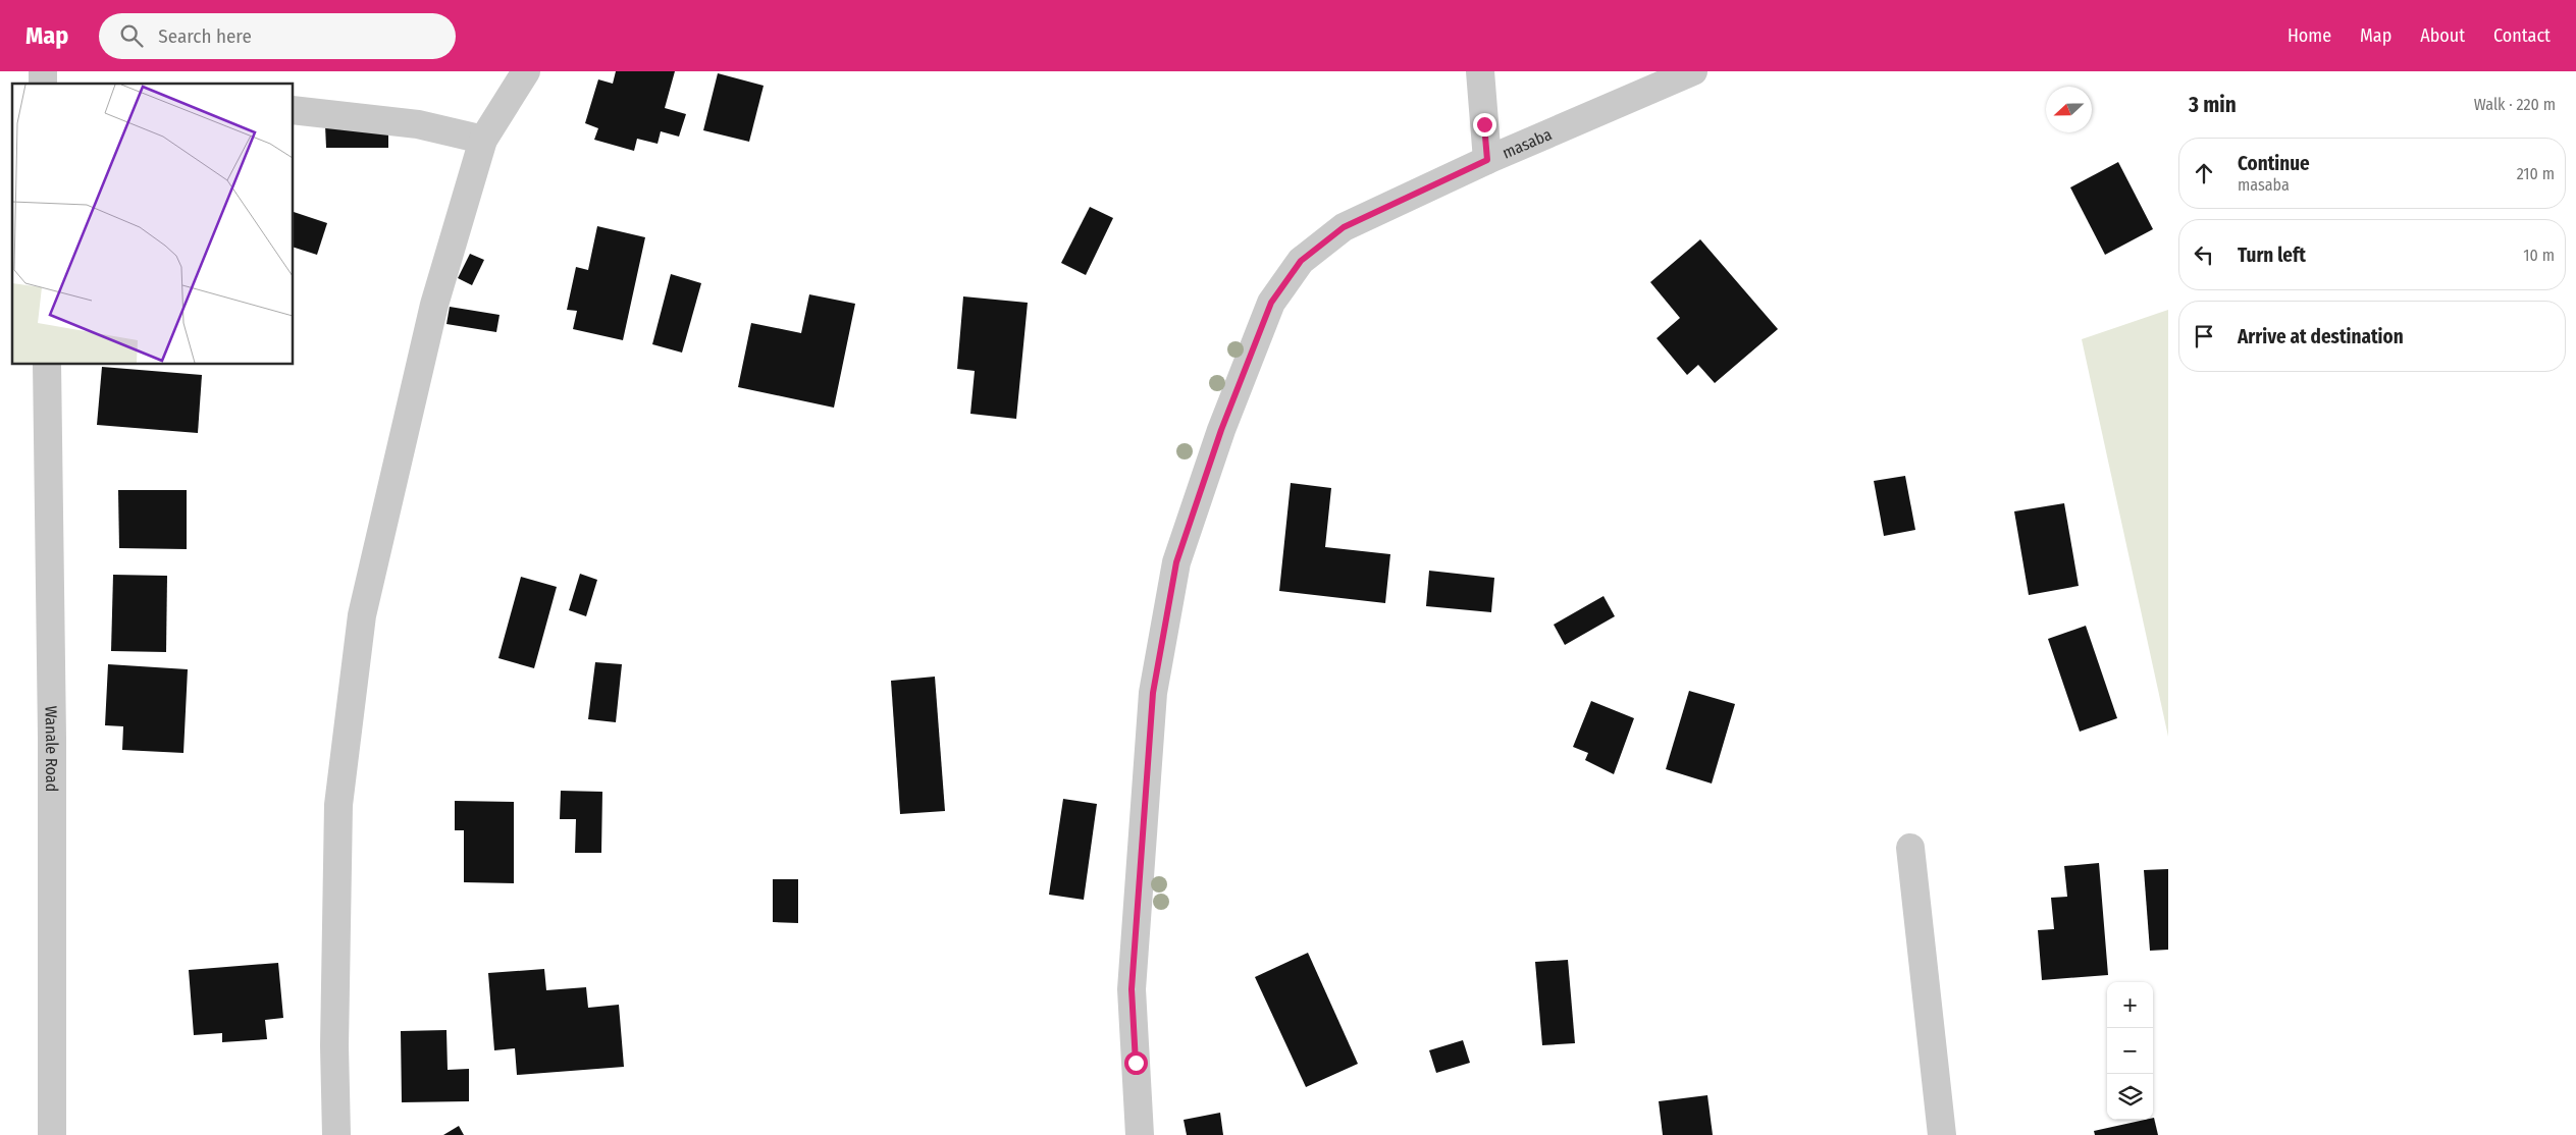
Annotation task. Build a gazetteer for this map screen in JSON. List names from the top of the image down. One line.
{"streets":{"street":["masaba","Wanale Road"]},"north":"left","page":{"header":"Map","search":"Search here","nav":["Home","Map","About","Contact"],"heading":["3 min","Walk · 220 m"],"list":[["Continue","masaba","210 m"],["Turn left","10 m"],"Arrive at destination"],"map_buttons":["+","−"]}}
